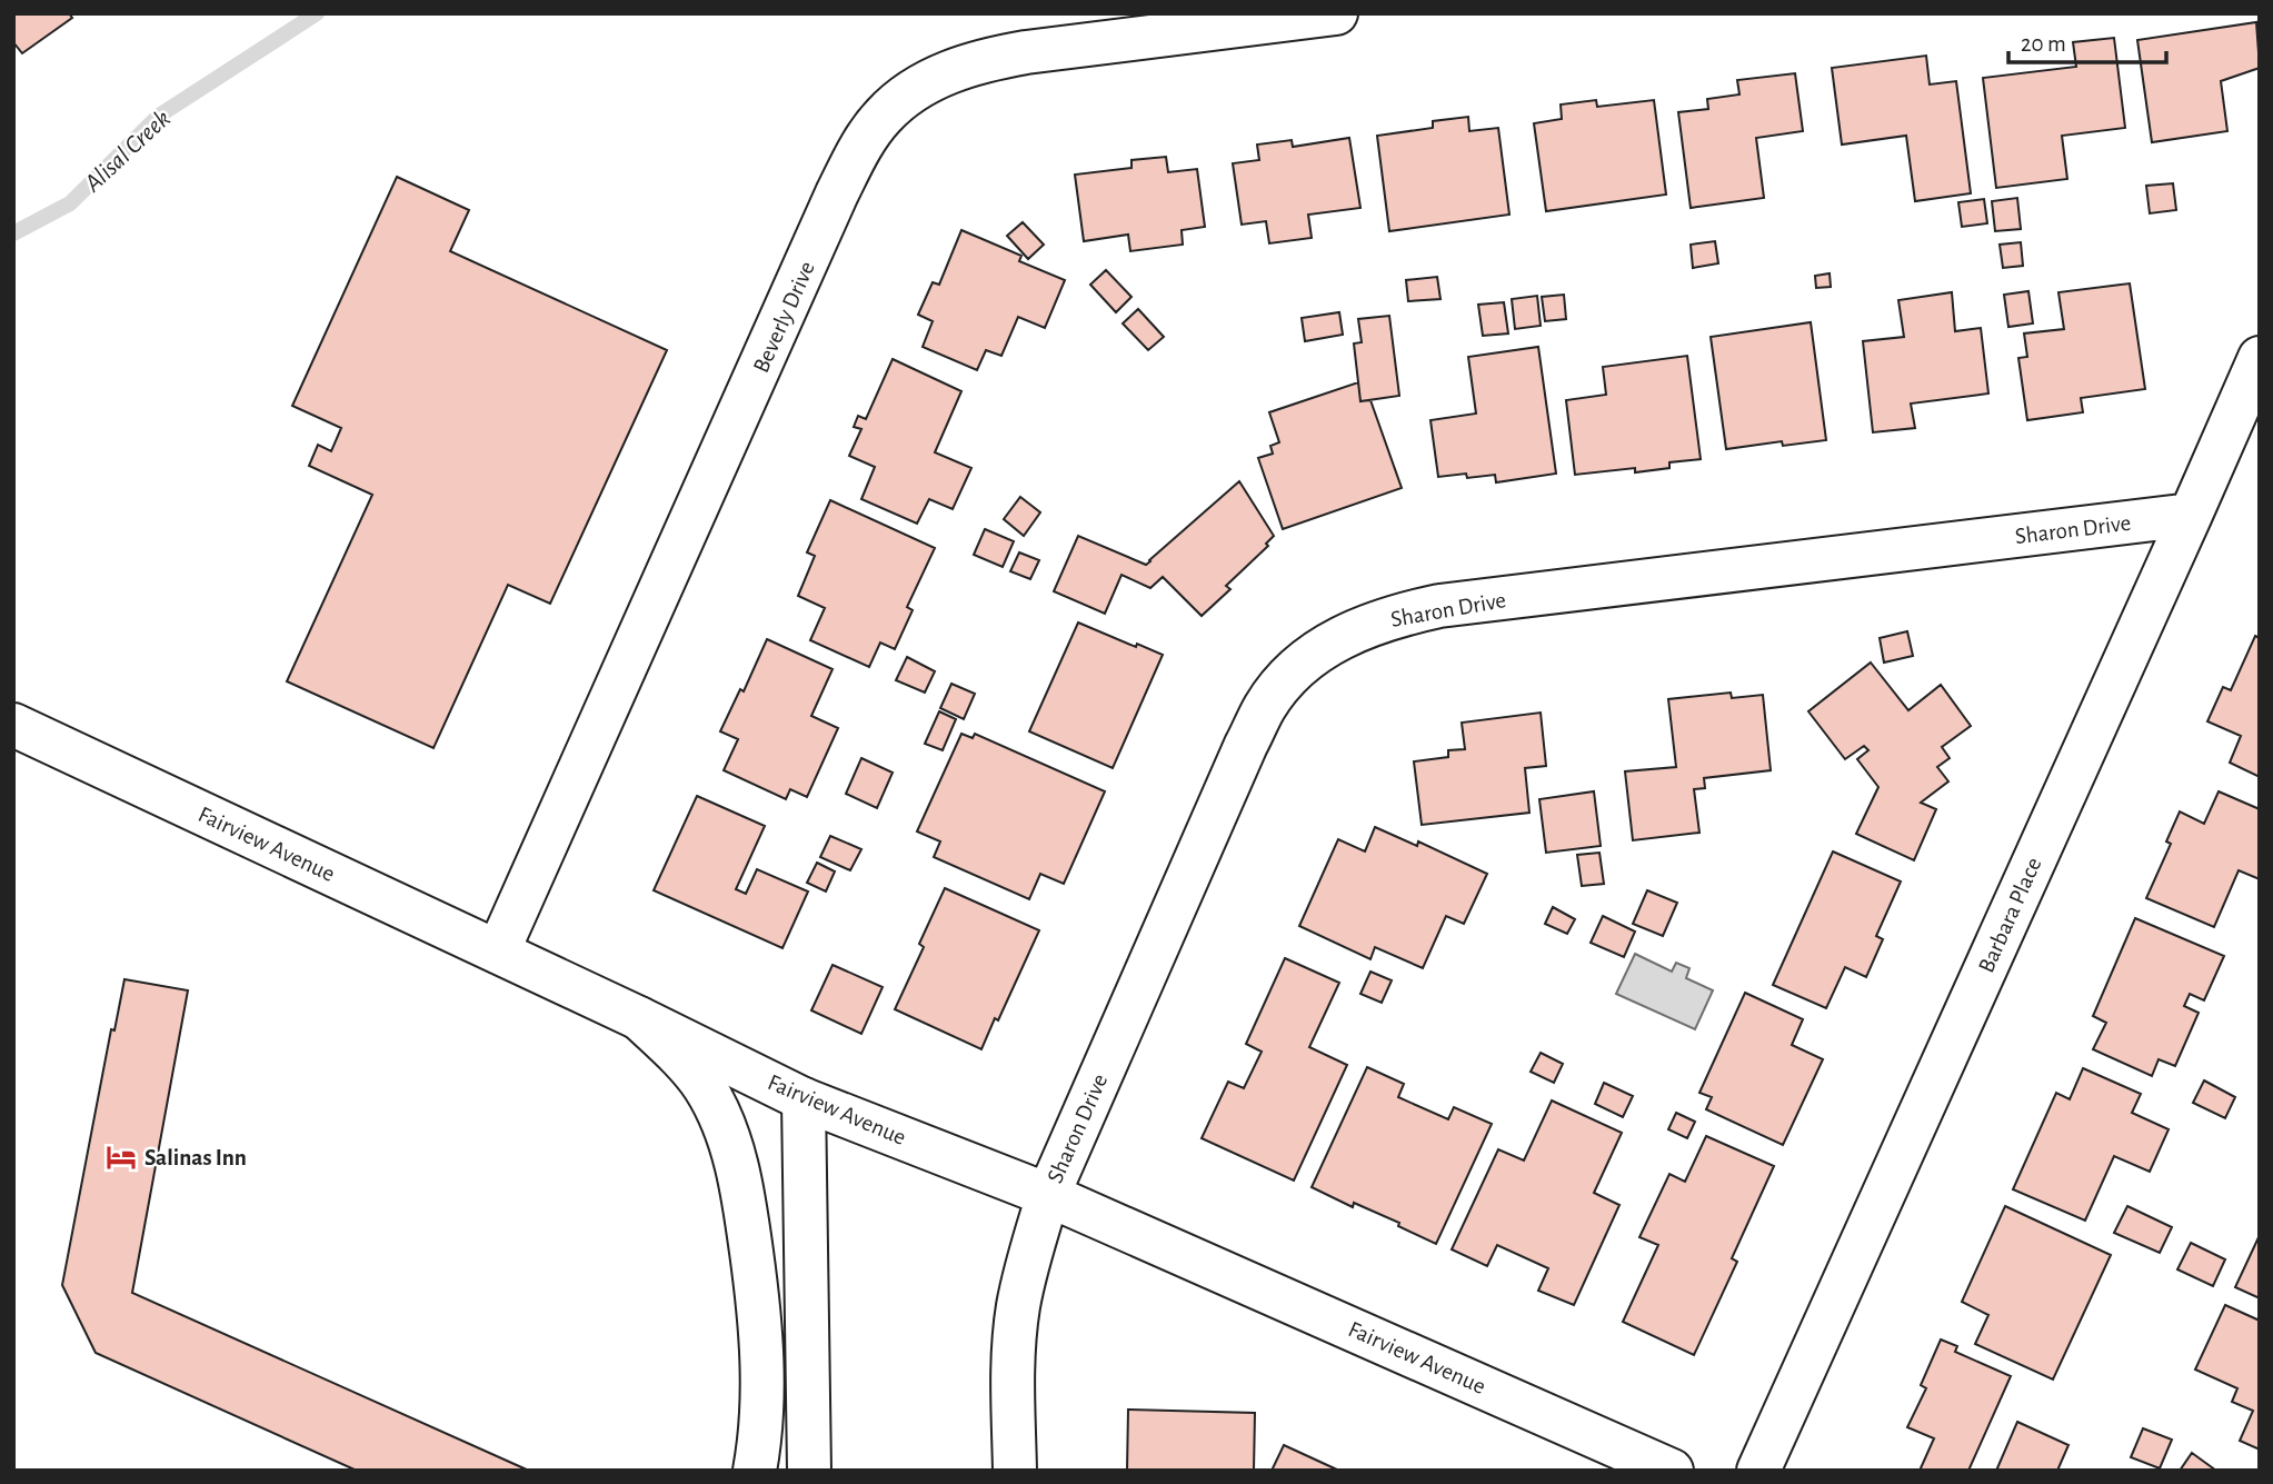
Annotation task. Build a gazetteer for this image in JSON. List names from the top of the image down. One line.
{"streets":{"main road":["Beverly Drive","Sharon Drive","Fairview Avenue","Barbara Place"]},"crossings":[["Beverly Drive","Fairview Avenue"],["Sharon Drive","Fairview Avenue"],["Sharon Drive","Barbara Place"]],"water":["Alisal Creek"],"places":{"hotel":["Salinas Inn"]},"scale_bar":"20 m"}
